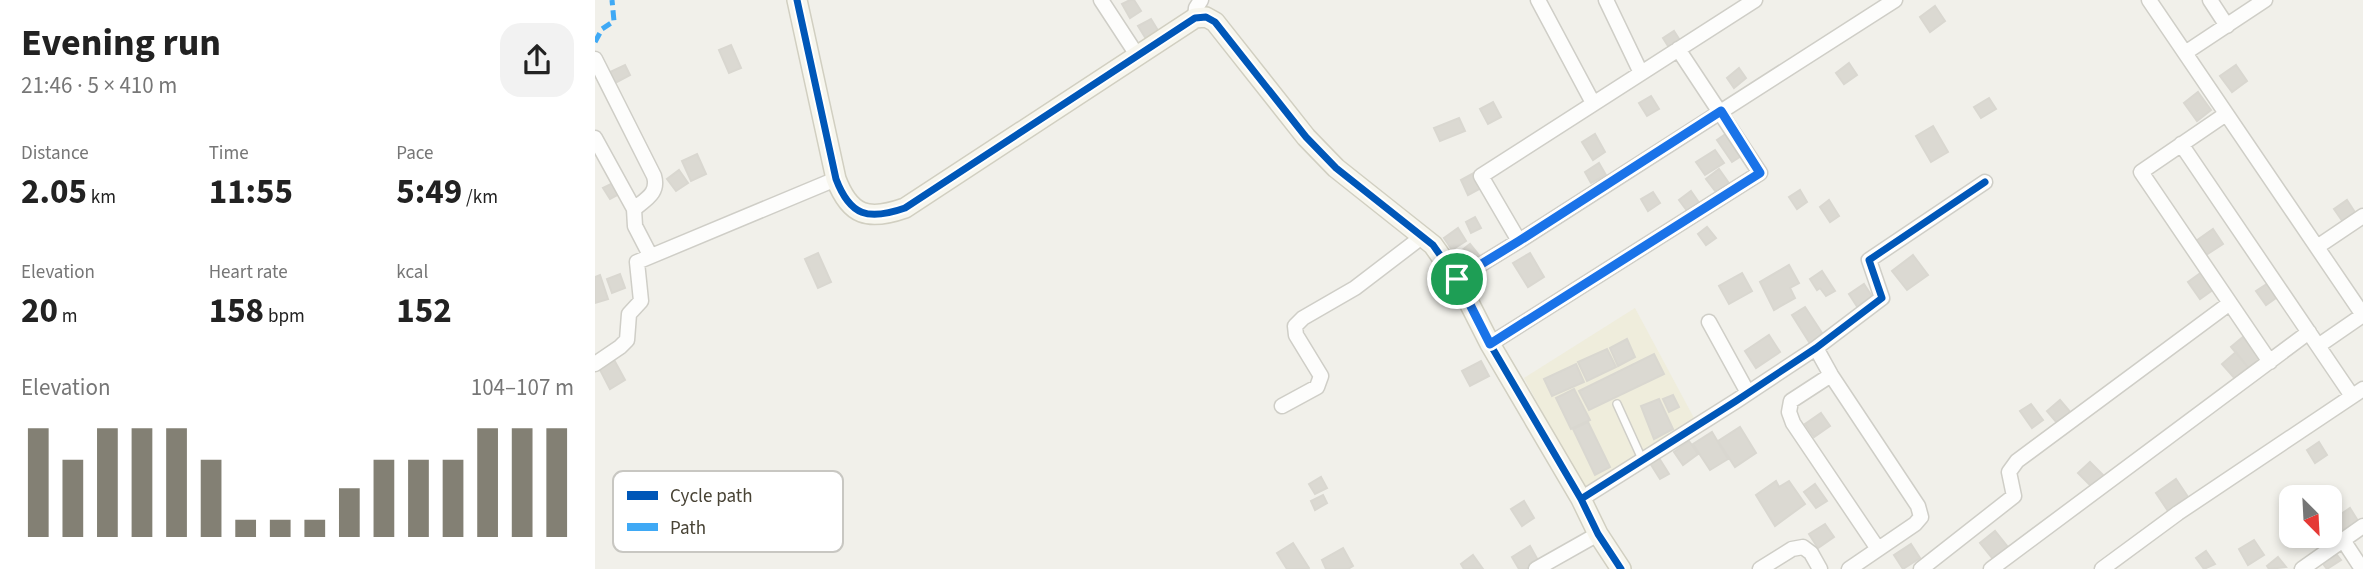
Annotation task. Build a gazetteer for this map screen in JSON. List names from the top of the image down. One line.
{"legend":["Cycle path","Path"],"north":"bottom right","page":{"heading":["Evening run","21:46 · 5 × 410 m"],"stats":[["Distance","2.05 km"],["Time","11:55"],["Pace","5:49 /km"],["Elevation","20 m"],["Heart rate","158 bpm"],["kcal","152"]],"chart":["Elevation","104–107 m"]}}
